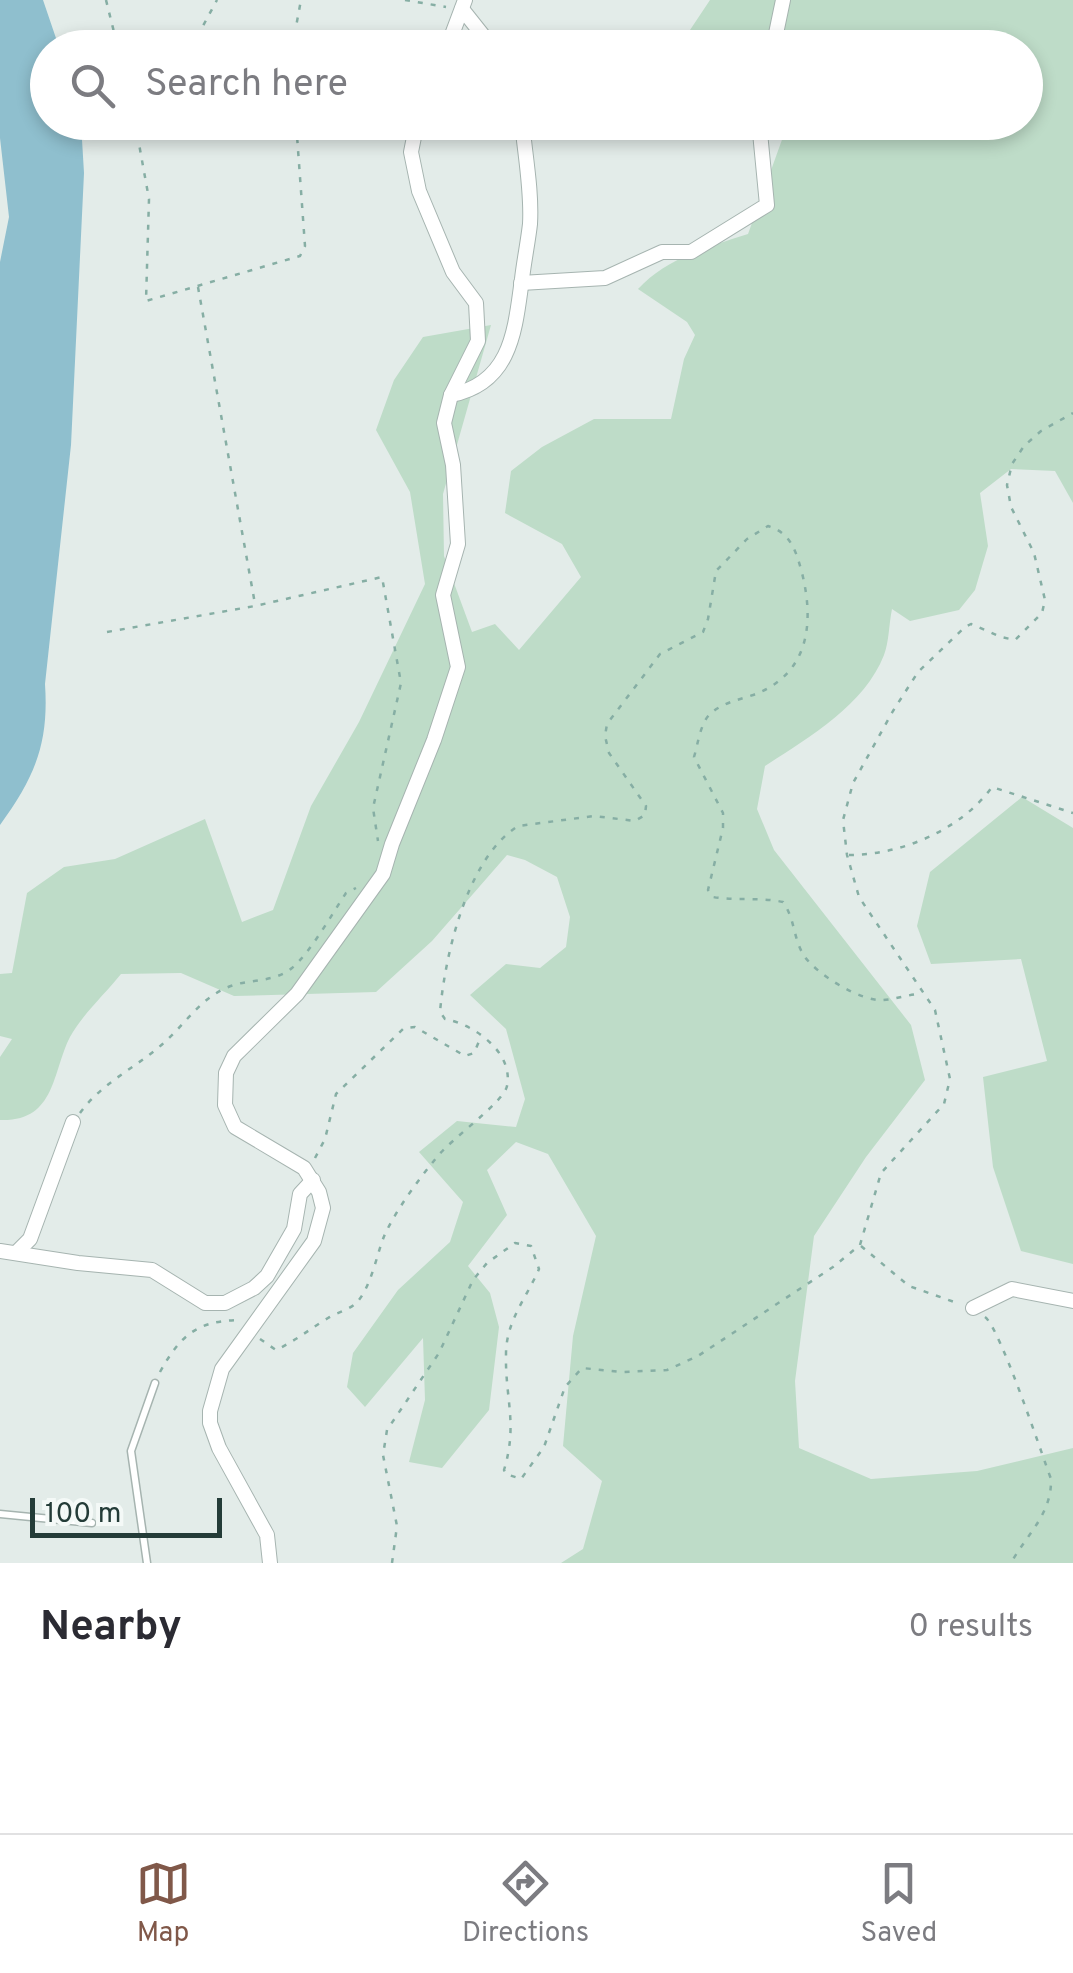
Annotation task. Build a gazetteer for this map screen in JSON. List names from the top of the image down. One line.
{"scale_bar":"100 m","page":{"search":"Search here","scale":"100 m","heading":["Nearby","0 results"],"nav":["Map","Directions","Saved"]}}
